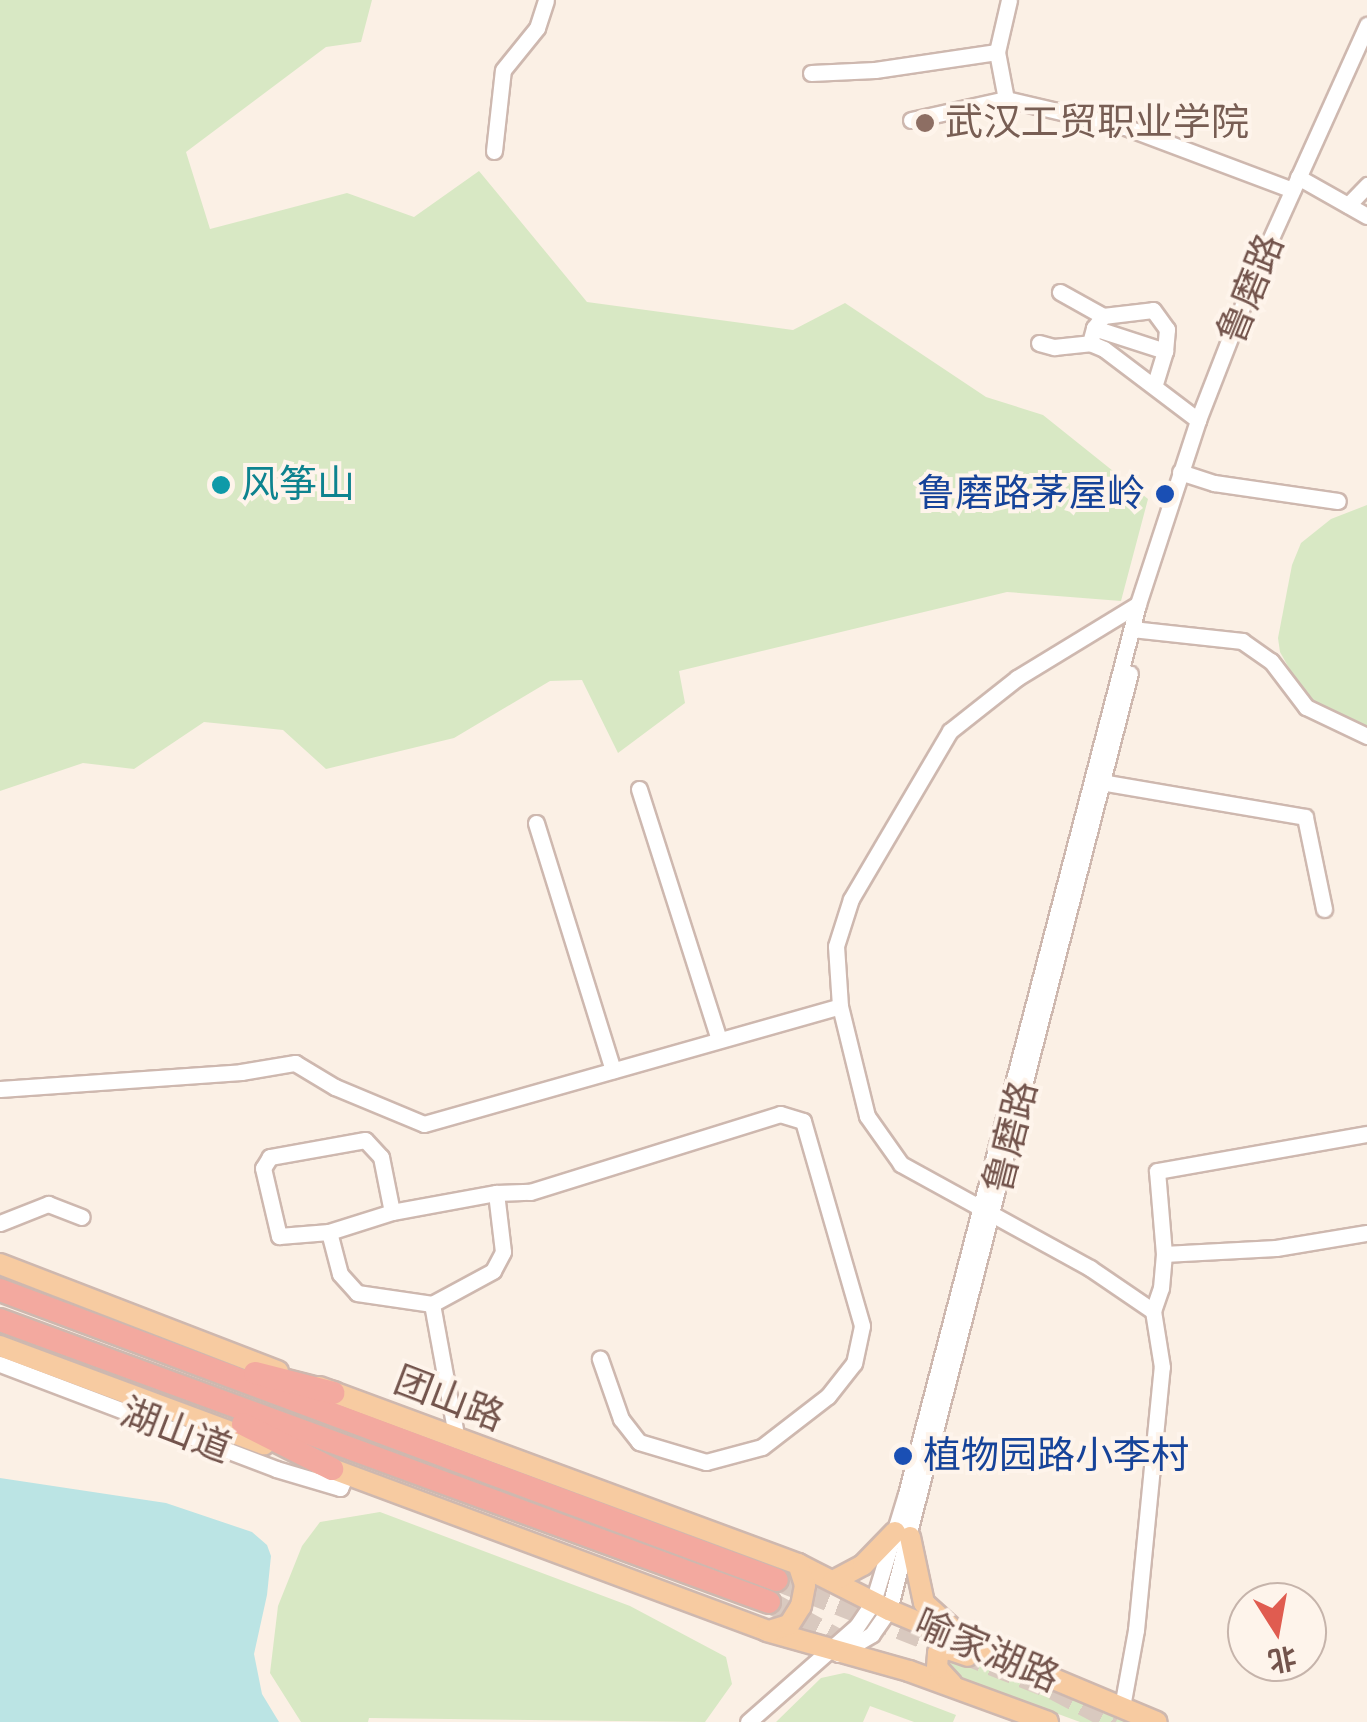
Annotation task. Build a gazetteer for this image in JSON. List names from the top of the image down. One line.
{"streets":{"highway":["团山路"],"main road":["喻家湖路"],"street":["鲁磨路","湖山道"]},"crossings":[["鲁磨路","团山路"],["鲁磨路","喻家湖路"],["团山路","喻家湖路"]],"places":["武汉工贸职业学院","风筝山","鲁磨路茅屋岭","植物园路小李村"],"north":"bottom"}
